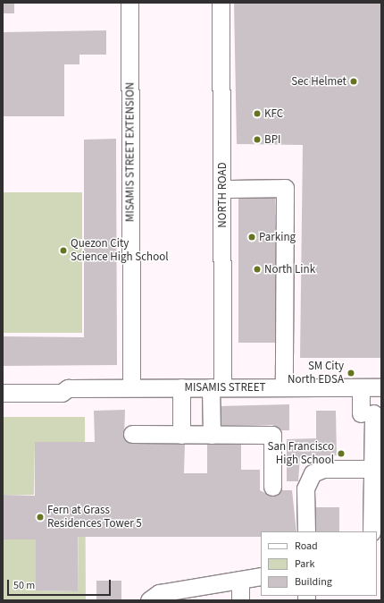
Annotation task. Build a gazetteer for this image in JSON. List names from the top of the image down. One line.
{"streets":{"street":["MISAMIS STREET EXTENSION","NORTH ROAD","MISAMIS STREET"]},"crossings":[["MISAMIS STREET EXTENSION","MISAMIS STREET"],["NORTH ROAD","MISAMIS STREET"]],"places":["Sec Helmet","KFC","BPI","Parking","Quezon City Science High School","North Link","SM City North EDSA","San Francisco High School","Fern at Grass Residences Tower 5"],"legend":["Road","Park","Building"],"scale_bar":"50 m"}
